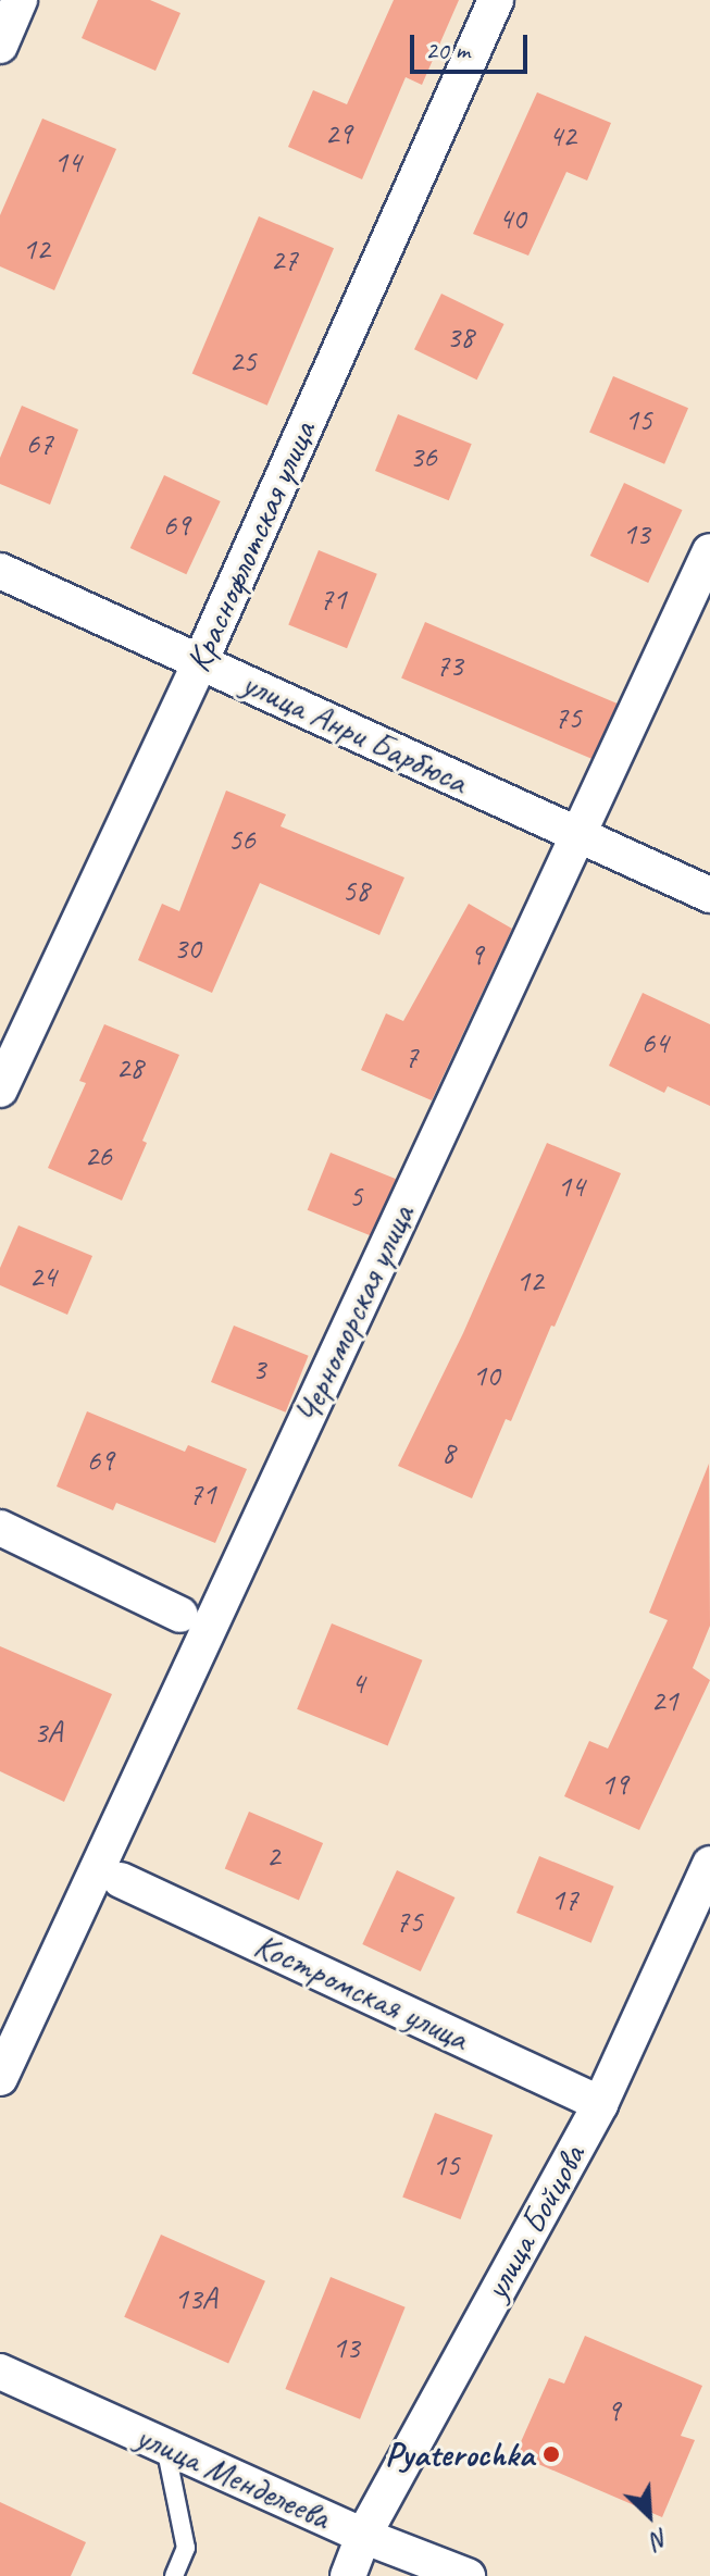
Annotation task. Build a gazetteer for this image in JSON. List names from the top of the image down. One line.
{"streets":{"street":["Краснофлотская улица","улица Анри Барбюса","Черноморская улица","Костромская улица","улица Бойцова","улица Менделеева"]},"crossings":[["Краснофлотская улица","улица Анри Барбюса"],["улица Анри Барбюса","Черноморская улица"],["Костромская улица","улица Бойцова"],["улица Бойцова","улица Менделеева"]],"places":["Pyaterochka"],"house_numbers":["29","42","14","40","12","27","38","25","15","67","36","69","13","71","73","75","56","58","30","9","64","7","28","26","14","5","24","12","3","10","8","69","71","4","21","3А","19","2","17","75","15","13А","13","9"],"scale_bar":"20 m","north":"bottom right"}
